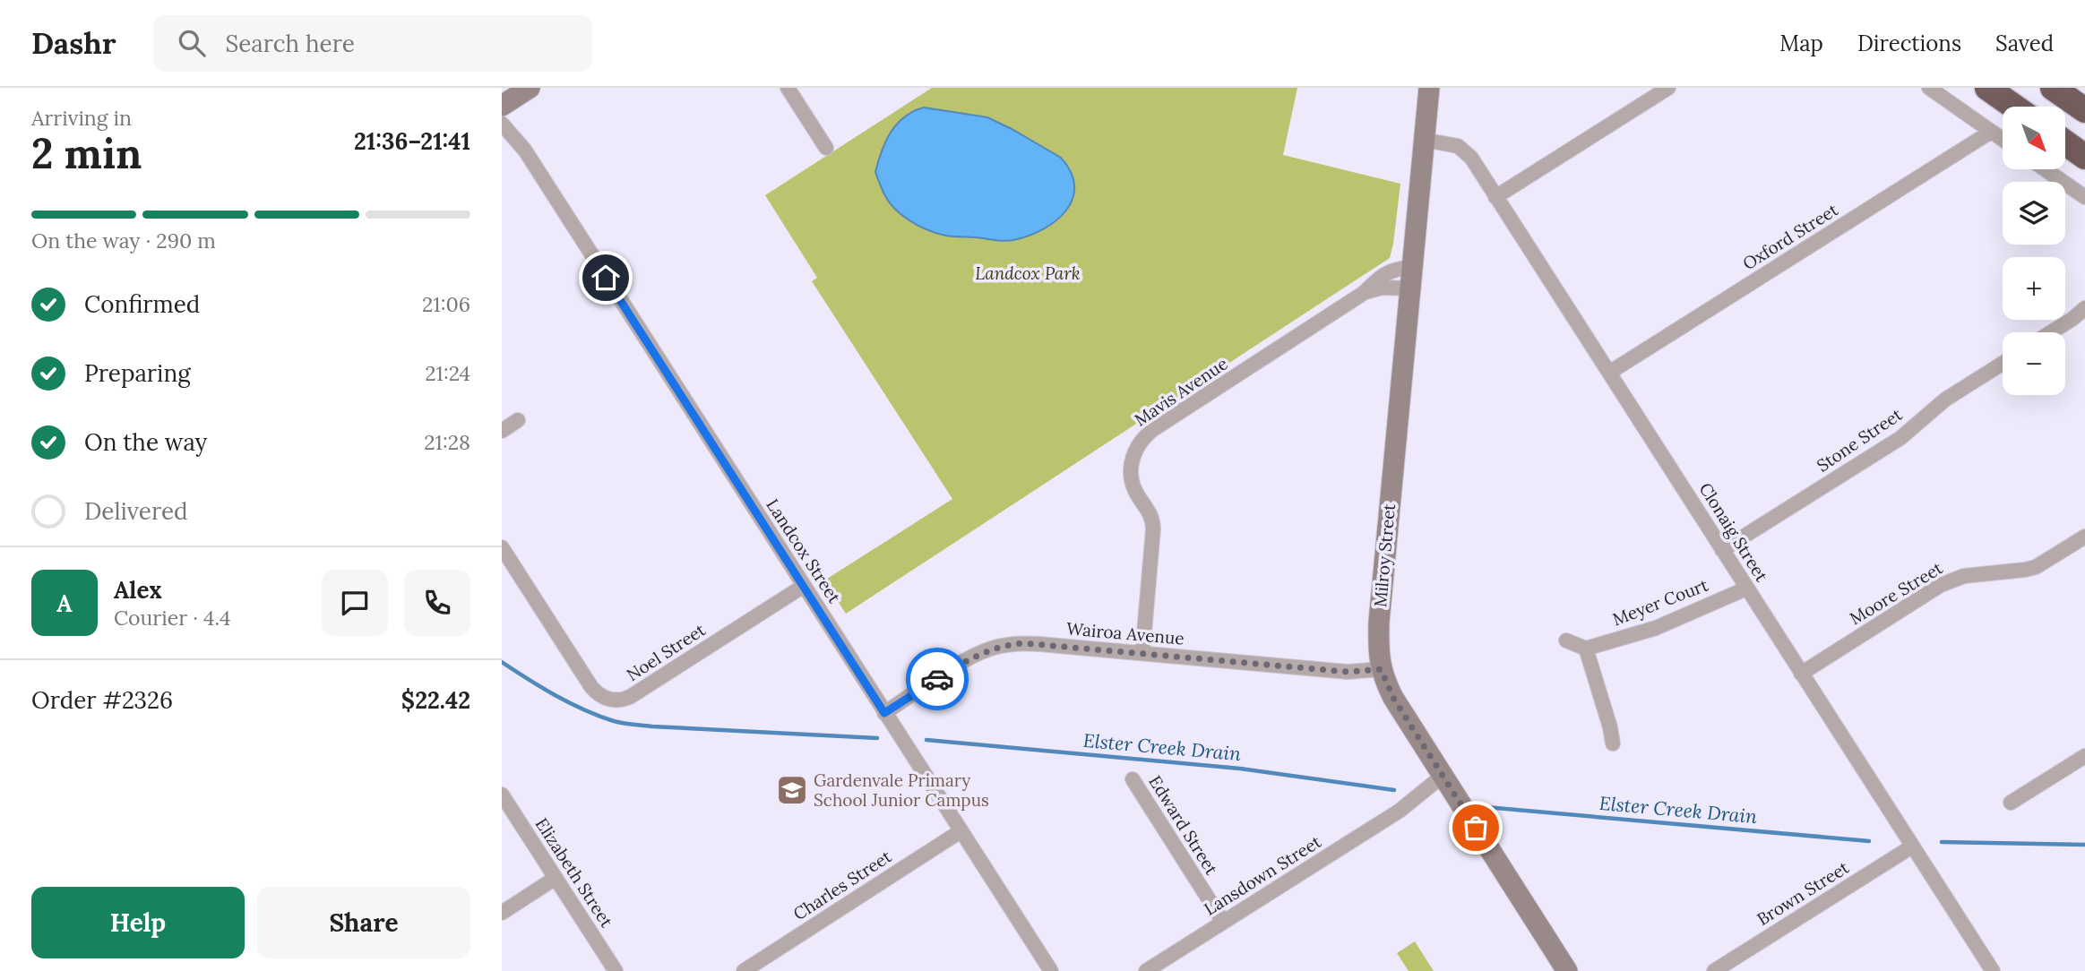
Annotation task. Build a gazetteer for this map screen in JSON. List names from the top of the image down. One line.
{"streets":{"street":["Oxford Street","Mavis Avenue","Stone Street","Clonaig Street","Landcox Street","Milroy Street","Moore Street","Meyer Court","Wairoa Avenue","Noel Street","Edward Street","Elizabeth Street","Lansdown Street","Charles Street","Brown Street"]},"crossings":[["Oxford Street","Clonaig Street"],["Mavis Avenue","Milroy Street"],["Mavis Avenue","Wairoa Avenue"],["Stone Street","Clonaig Street"],["Clonaig Street","Milroy Street"],["Clonaig Street","Moore Street"],["Clonaig Street","Meyer Court"],["Clonaig Street","Brown Street"],["Landcox Street","Wairoa Avenue"],["Landcox Street","Noel Street"],["Landcox Street","Charles Street"],["Milroy Street","Wairoa Avenue"],["Milroy Street","Lansdown Street"],["Edward Street","Lansdown Street"]],"water":["Elster Creek Drain"],"parks":["Landcox Park"],"places":{"school or university":["Gardenvale Primary School Junior Campus"]},"north":"bottom right","page":{"header":"Dashr","search":"Search here","nav":["Map","Directions","Saved"],"heading":["2 min","Arriving in","21:36–21:41"],"panel":["Alex","Courier · 4.4","Order #2326","$22.42"],"map_buttons":["+","−"],"bar":"On the way · 290 m","list":[["Confirmed","21:06"],["Preparing","21:24"],["On the way","21:28"],"Delivered"],"round":"A","buttons":["Help","Share"]}}
